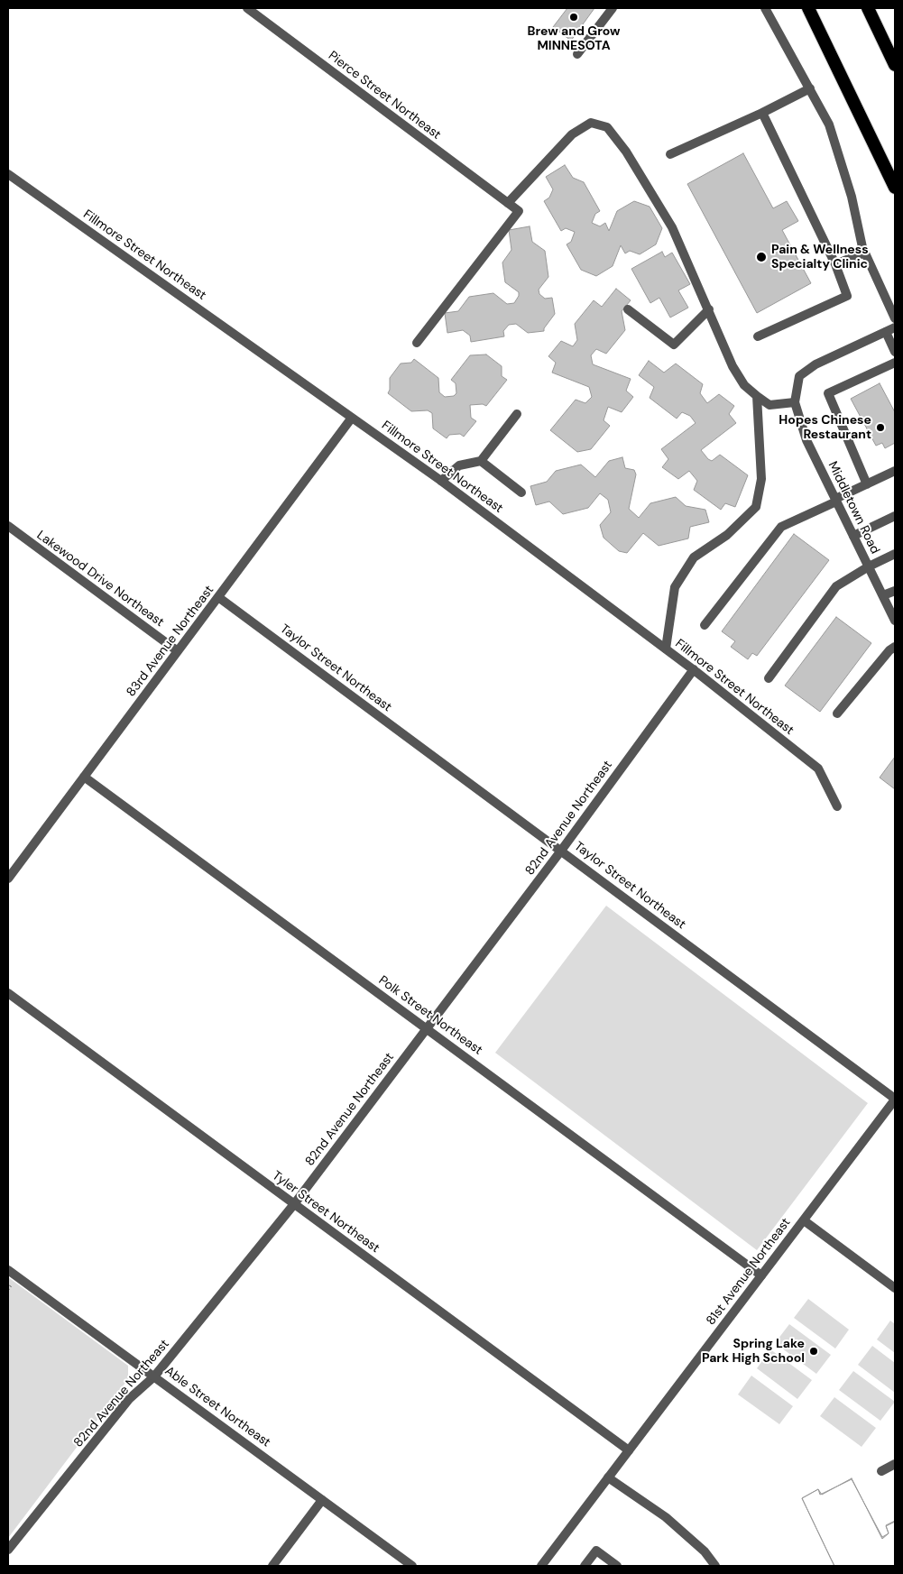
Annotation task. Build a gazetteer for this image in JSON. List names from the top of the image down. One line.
{"streets":{"street":["Pierce Street Northeast","Fillmore Street Northeast","Middletown Road","Lakewood Drive Northeast","83rd Avenue Northeast","Taylor Street Northeast","82nd Avenue Northeast","Polk Street Northeast","Tyler Street Northeast","81st Avenue Northeast","Able Street Northeast"]},"crossings":[["Fillmore Street Northeast","83rd Avenue Northeast"],["Fillmore Street Northeast","82nd Avenue Northeast"],["Lakewood Drive Northeast","83rd Avenue Northeast"],["83rd Avenue Northeast","Taylor Street Northeast"],["83rd Avenue Northeast","Polk Street Northeast"],["Taylor Street Northeast","82nd Avenue Northeast"],["Taylor Street Northeast","81st Avenue Northeast"],["82nd Avenue Northeast","Polk Street Northeast"],["82nd Avenue Northeast","Tyler Street Northeast"],["82nd Avenue Northeast","Able Street Northeast"],["Polk Street Northeast","81st Avenue Northeast"],["Tyler Street Northeast","81st Avenue Northeast"]],"places":["Brew and Grow MINNESOTA","Pain & Wellness Specialty Clinic","Hopes Chinese Restaurant","Spring Lake Park High School"]}
